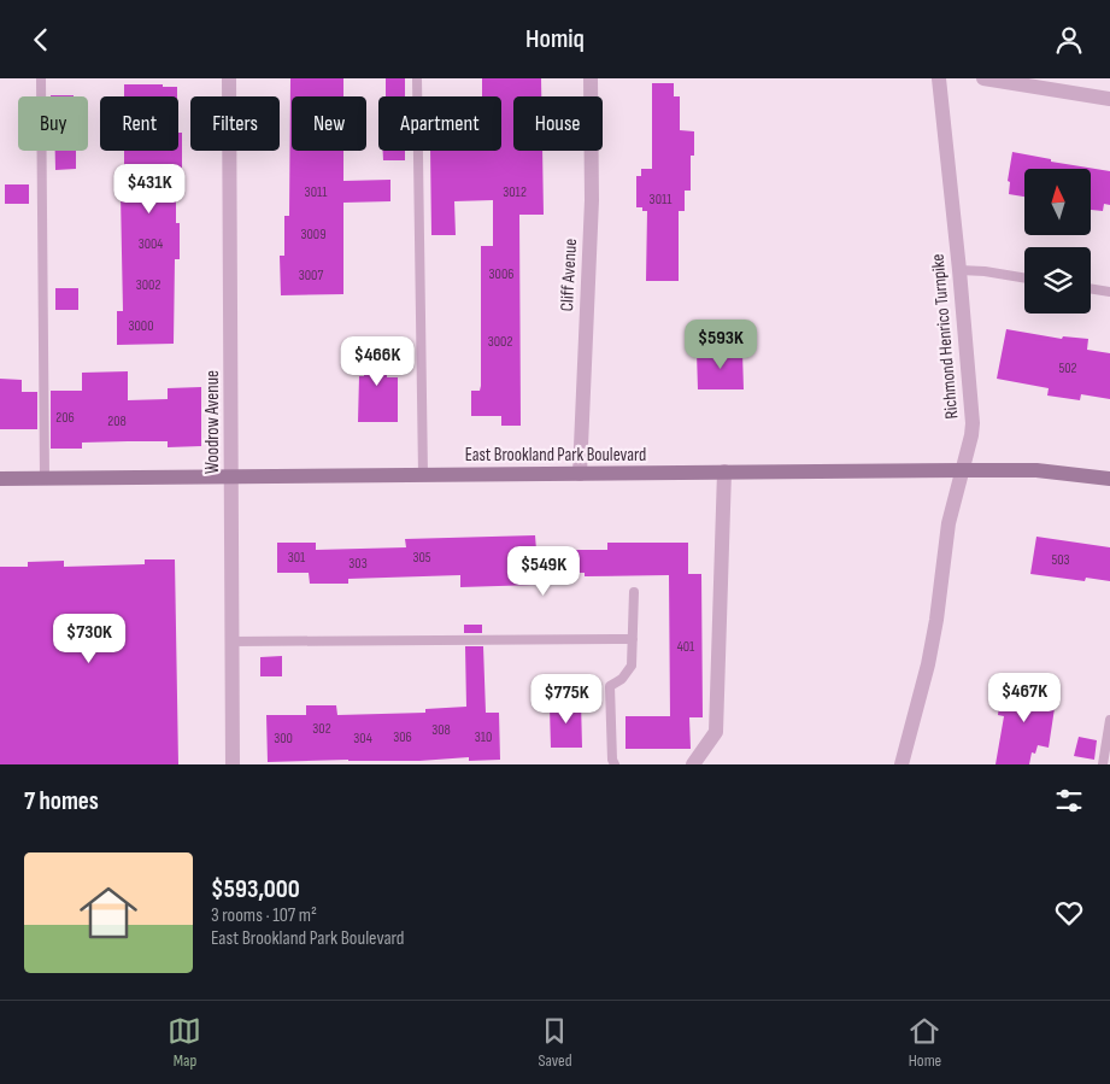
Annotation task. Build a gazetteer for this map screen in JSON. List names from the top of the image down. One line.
{"streets":{"main road":["East Brookland Park Boulevard"],"street":["Cliff Avenue","Richmond Henrico Turnpike","Woodrow Avenue"]},"crossings":[["Cliff Avenue","East Brookland Park Boulevard"],["Richmond Henrico Turnpike","East Brookland Park Boulevard"],["Woodrow Avenue","East Brookland Park Boulevard"]],"house_numbers":["3011","3012","3011","3009","3004","3006","3007","3002","3000","3002","502","206","208","301","305","503","303","401","302","308","306","310","300","304"],"north":"top","page":{"header":"Homiq","chip":["Buy","Rent","Filters","New","Apartment","House"],"price":["$431K","$593K","$466K","$549K","$730K","$467K","$775K"],"heading":"7 homes","list":[{"name":"$593,000","note":"3 rooms · 107 m² · East Brookland Park Boulevard"}],"tabs":["Map","Saved","Home"]}}
